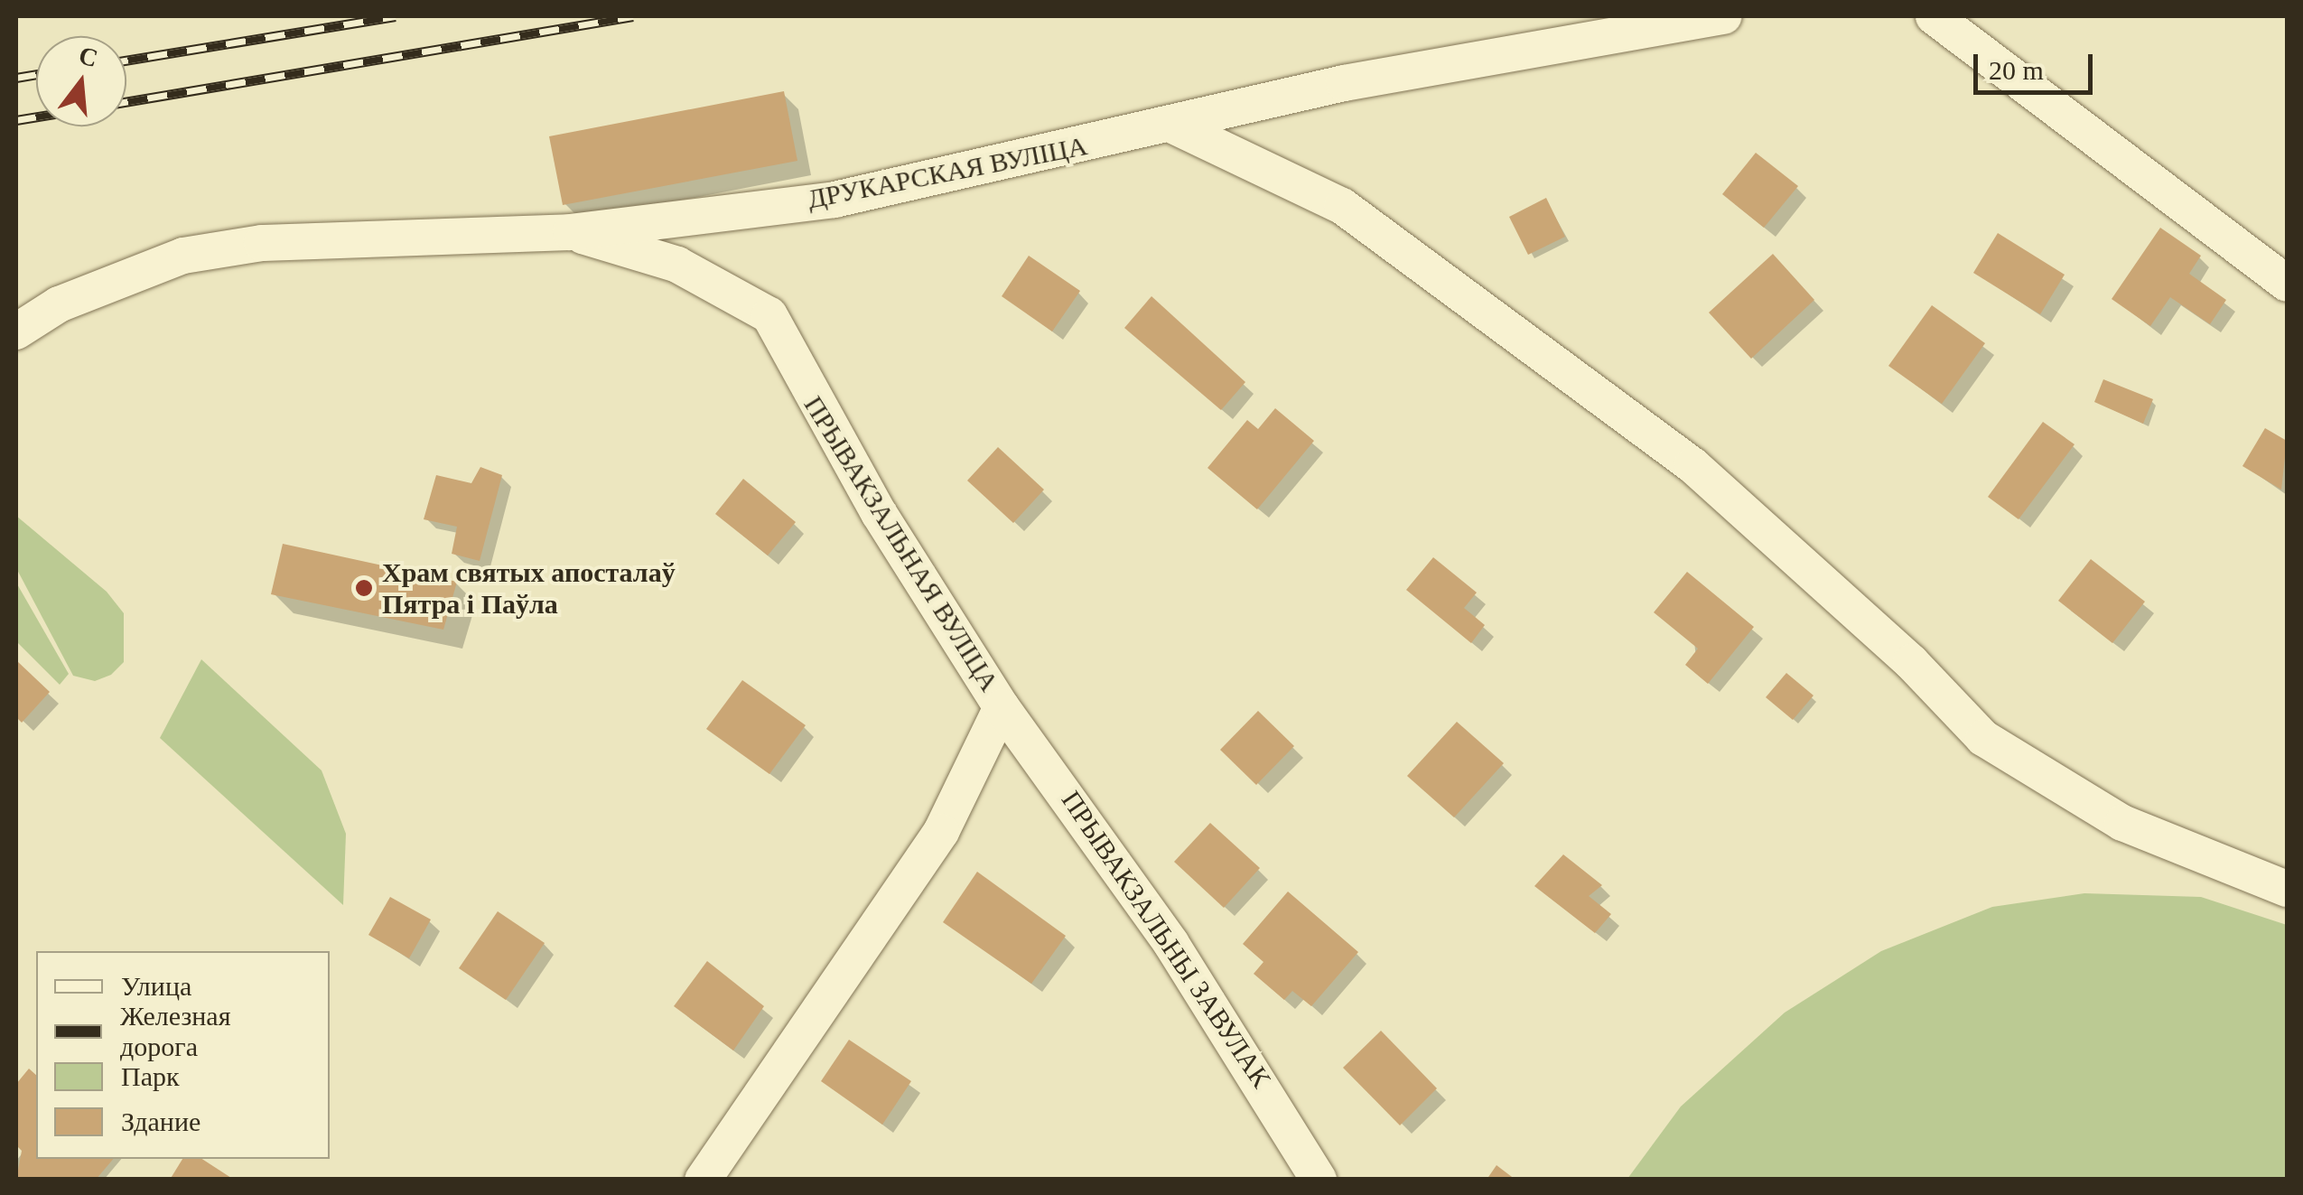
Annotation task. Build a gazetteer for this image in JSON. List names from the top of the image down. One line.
{"streets":{"street":["ДРУКАРСКАЯ ВУЛІЦА","ПРЫВАКЗАЛЬНАЯ ВУЛІЦА","ПРЫВАКЗАЛЬНЫ ЗАВУЛАК"]},"crossings":[["ДРУКАРСКАЯ ВУЛІЦА","ПРЫВАКЗАЛЬНАЯ ВУЛІЦА"],["ПРЫВАКЗАЛЬНАЯ ВУЛІЦА","ПРЫВАКЗАЛЬНЫ ЗАВУЛАК"]],"places":["Храм святых апосталаў Пятра і Паўла"],"legend":["Улица","Железная дорога","Парк","Здание"],"scale_bar":"20 m","north":"top"}
